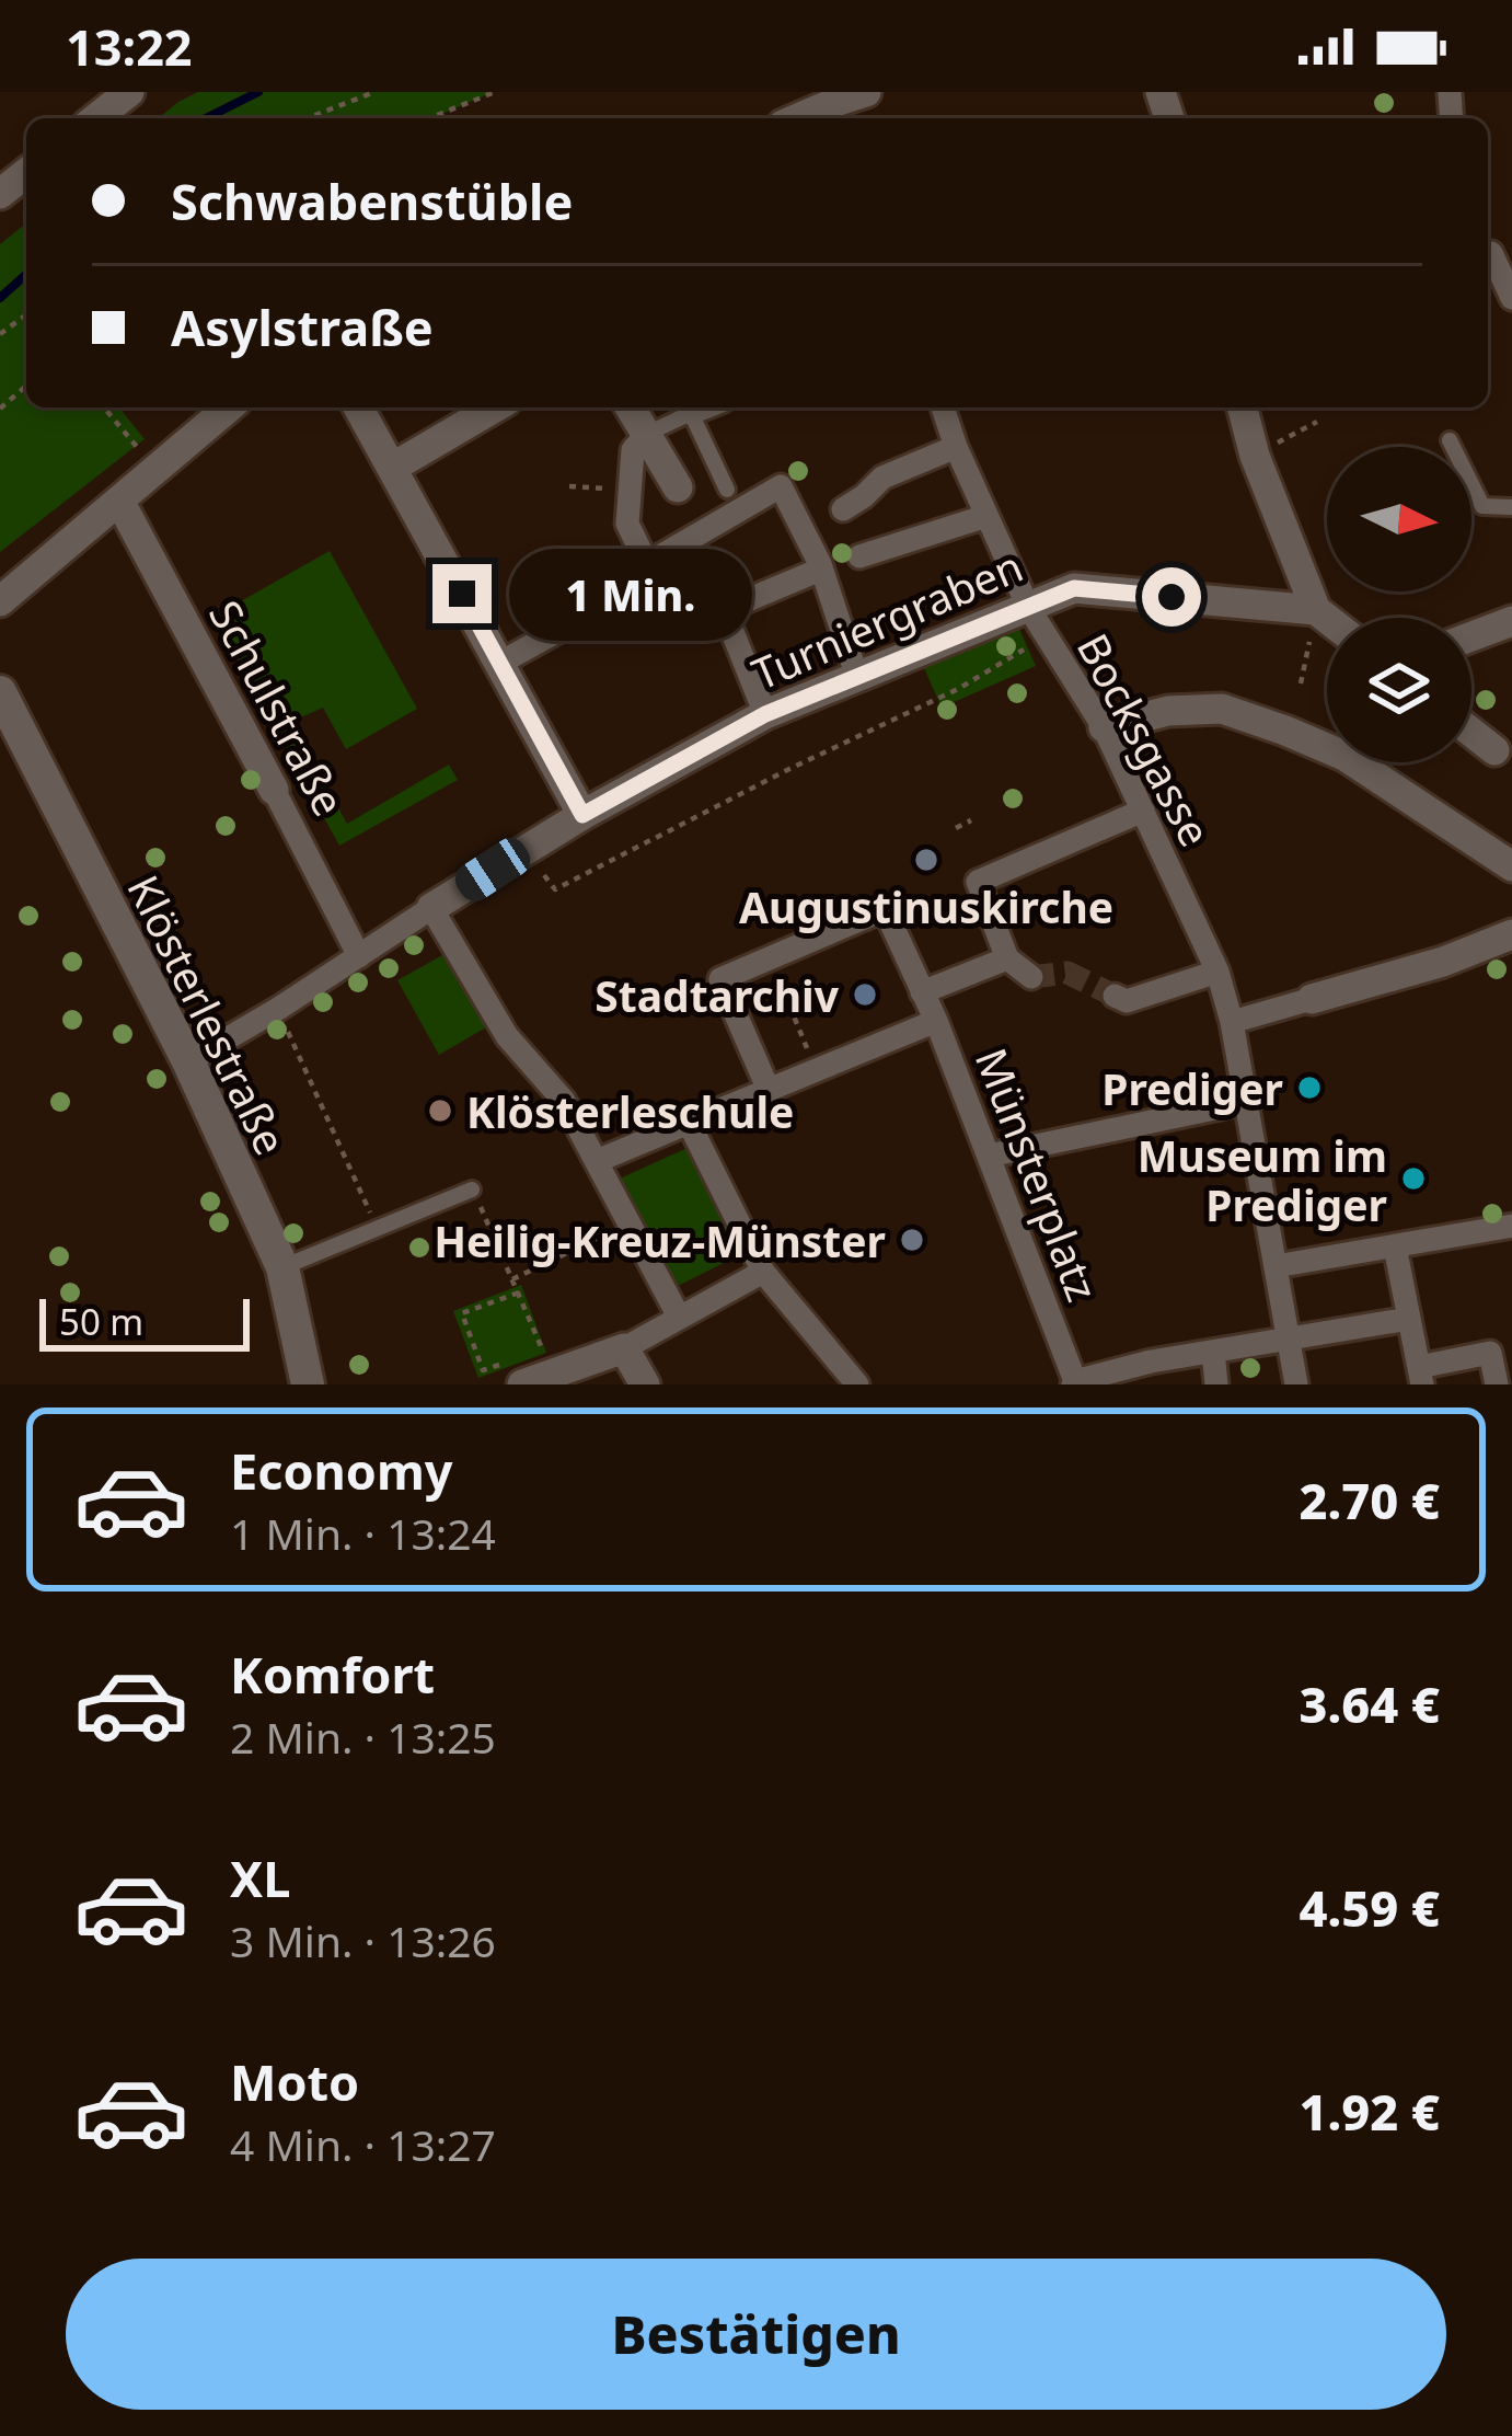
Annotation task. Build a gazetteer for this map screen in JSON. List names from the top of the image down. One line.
{"streets":{"street":["Turniergraben","Schulstraße","Bocksgasse","Klösterlestraße","Münsterplatz"]},"crossings":[["Turniergraben","Schulstraße"],["Turniergraben","Bocksgasse"],["Turniergraben","Klösterlestraße"]],"places":["Augustinuskirche","Stadtarchiv","Prediger","Klösterleschule","Museum im Prediger","Heilig-Kreuz-Münster"],"scale_bar":"50 m","north":"right","page":{"status":"13:22","banner":["Schwabenstüble","Asylstraße"],"bubble":"1 Min.","scale":"50 m","list":[{"name":"Economy","note":"1 Min. · 13:24","value":"2.70 €"},{"name":"Komfort","note":"2 Min. · 13:25","value":"3.64 €"},{"name":"XL","note":"3 Min. · 13:26","value":"4.59 €"},{"name":"Moto","note":"4 Min. · 13:27","value":"1.92 €"}],"buttons":"Bestätigen"}}
